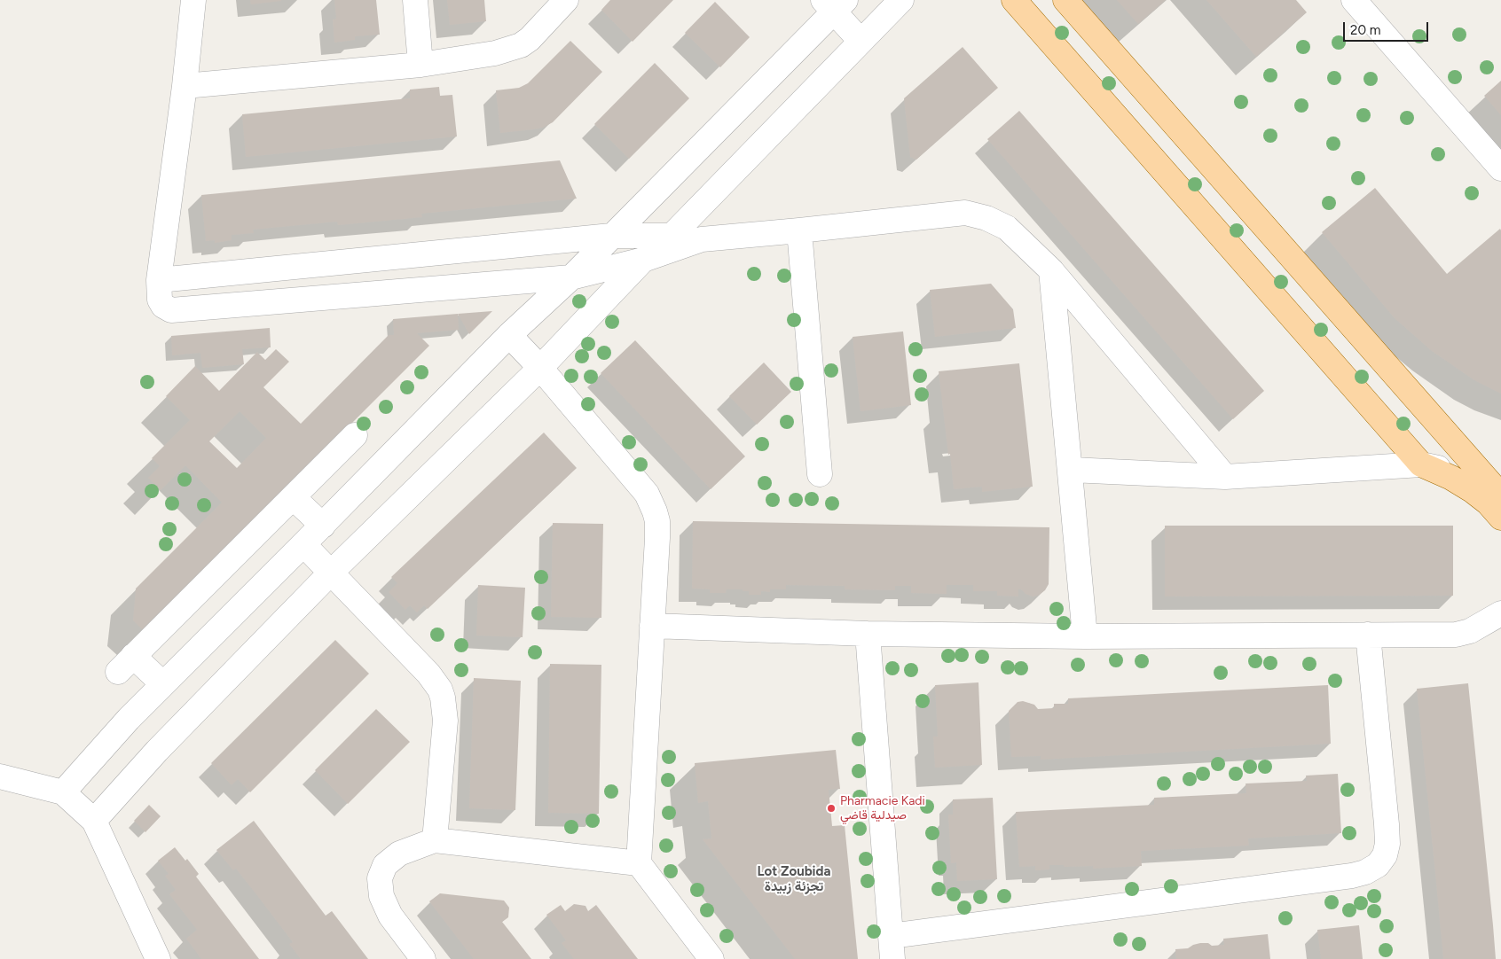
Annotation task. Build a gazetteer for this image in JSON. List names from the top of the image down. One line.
{"districts":["Lot Zoubida تجزئة زبيدة"],"places":["Pharmacie Kadi صيدلية قاضي"],"scale_bar":"20 m"}
